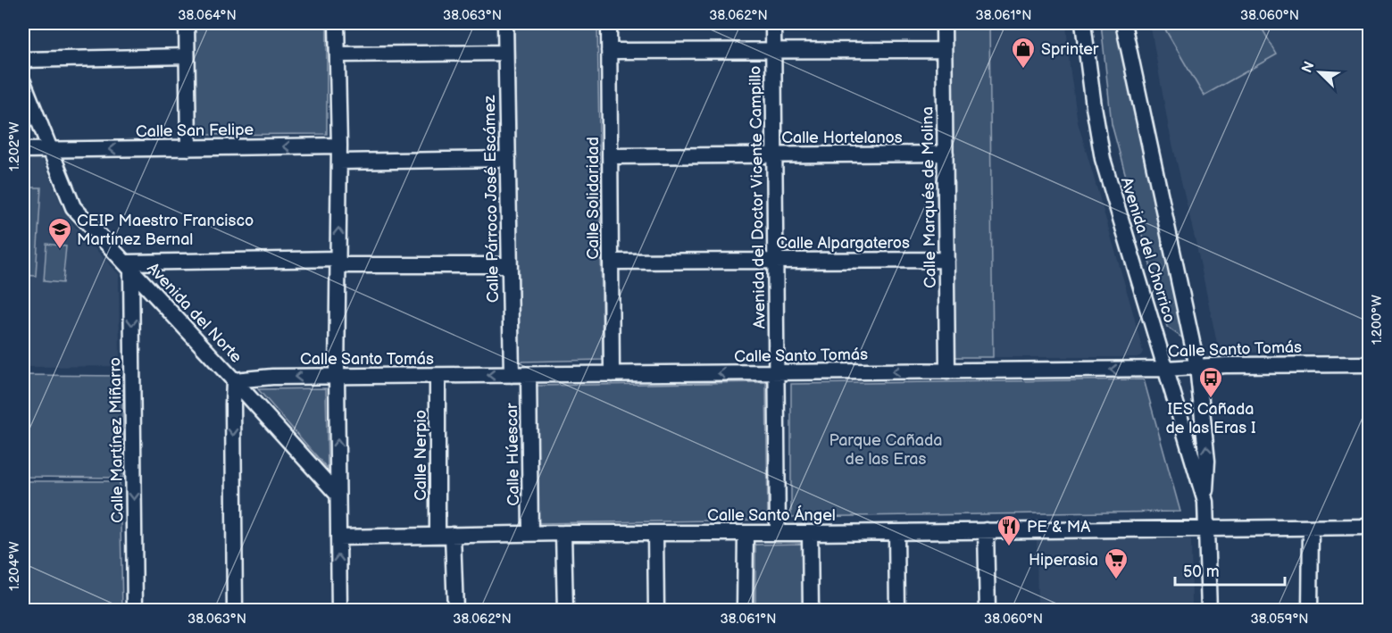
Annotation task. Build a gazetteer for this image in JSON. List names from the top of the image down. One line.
{"streets":{"street":["Calle San Felipe","Calle Hortelanos","Avenida del Doctor Vicente Campillo","Calle Marqués de Molina","Calle Solidaridad","Calle Párroco José Escámez","Calle Alpargateros","Avenida del Chorrico","Avenida del Norte","Calle Santo Tomás","Calle Martínez Miñarro","Calle Húescar","Calle Nerpio","Calle Santo Ángel"]},"crossings":[["Calle San Felipe","Avenida del Norte"],["Calle Hortelanos","Avenida del Doctor Vicente Campillo"],["Calle Hortelanos","Calle Marqués de Molina"],["Calle Hortelanos","Calle Solidaridad"],["Avenida del Doctor Vicente Campillo","Calle Alpargateros"],["Avenida del Doctor Vicente Campillo","Calle Santo Tomás"],["Avenida del Doctor Vicente Campillo","Calle Santo Ángel"],["Calle Marqués de Molina","Calle Alpargateros"],["Calle Marqués de Molina","Calle Santo Tomás"],["Calle Solidaridad","Calle Alpargateros"],["Calle Solidaridad","Calle Santo Tomás"],["Calle Párroco José Escámez","Calle Santo Tomás"],["Avenida del Chorrico","Calle Santo Tomás"],["Avenida del Chorrico","Calle Santo Ángel"],["Avenida del Norte","Calle Santo Tomás"],["Avenida del Norte","Calle Martínez Miñarro"],["Calle Santo Tomás","Calle Húescar"],["Calle Santo Tomás","Calle Nerpio"],["Calle Húescar","Calle Santo Ángel"],["Calle Nerpio","Calle Santo Ángel"]],"one_way":["Calle Santo Tomás"],"parks":["Parque Cañada de las Eras"],"places":{"shop":["Sprinter"],"school or university":["CEIP Maestro Francisco Martínez Bernal"],"bus stop":["IES Cañada de las Eras I"],"restaurant":["PE & MA"],"supermarket":["Hiperasia"]},"scale_bar":"50 m","north":"top left","coordinates":["38.064°N","38.063°N","38.062°N","38.061°N","38.060°N","1.202°W","1.200°W","1.204°W","38.059°N"]}
